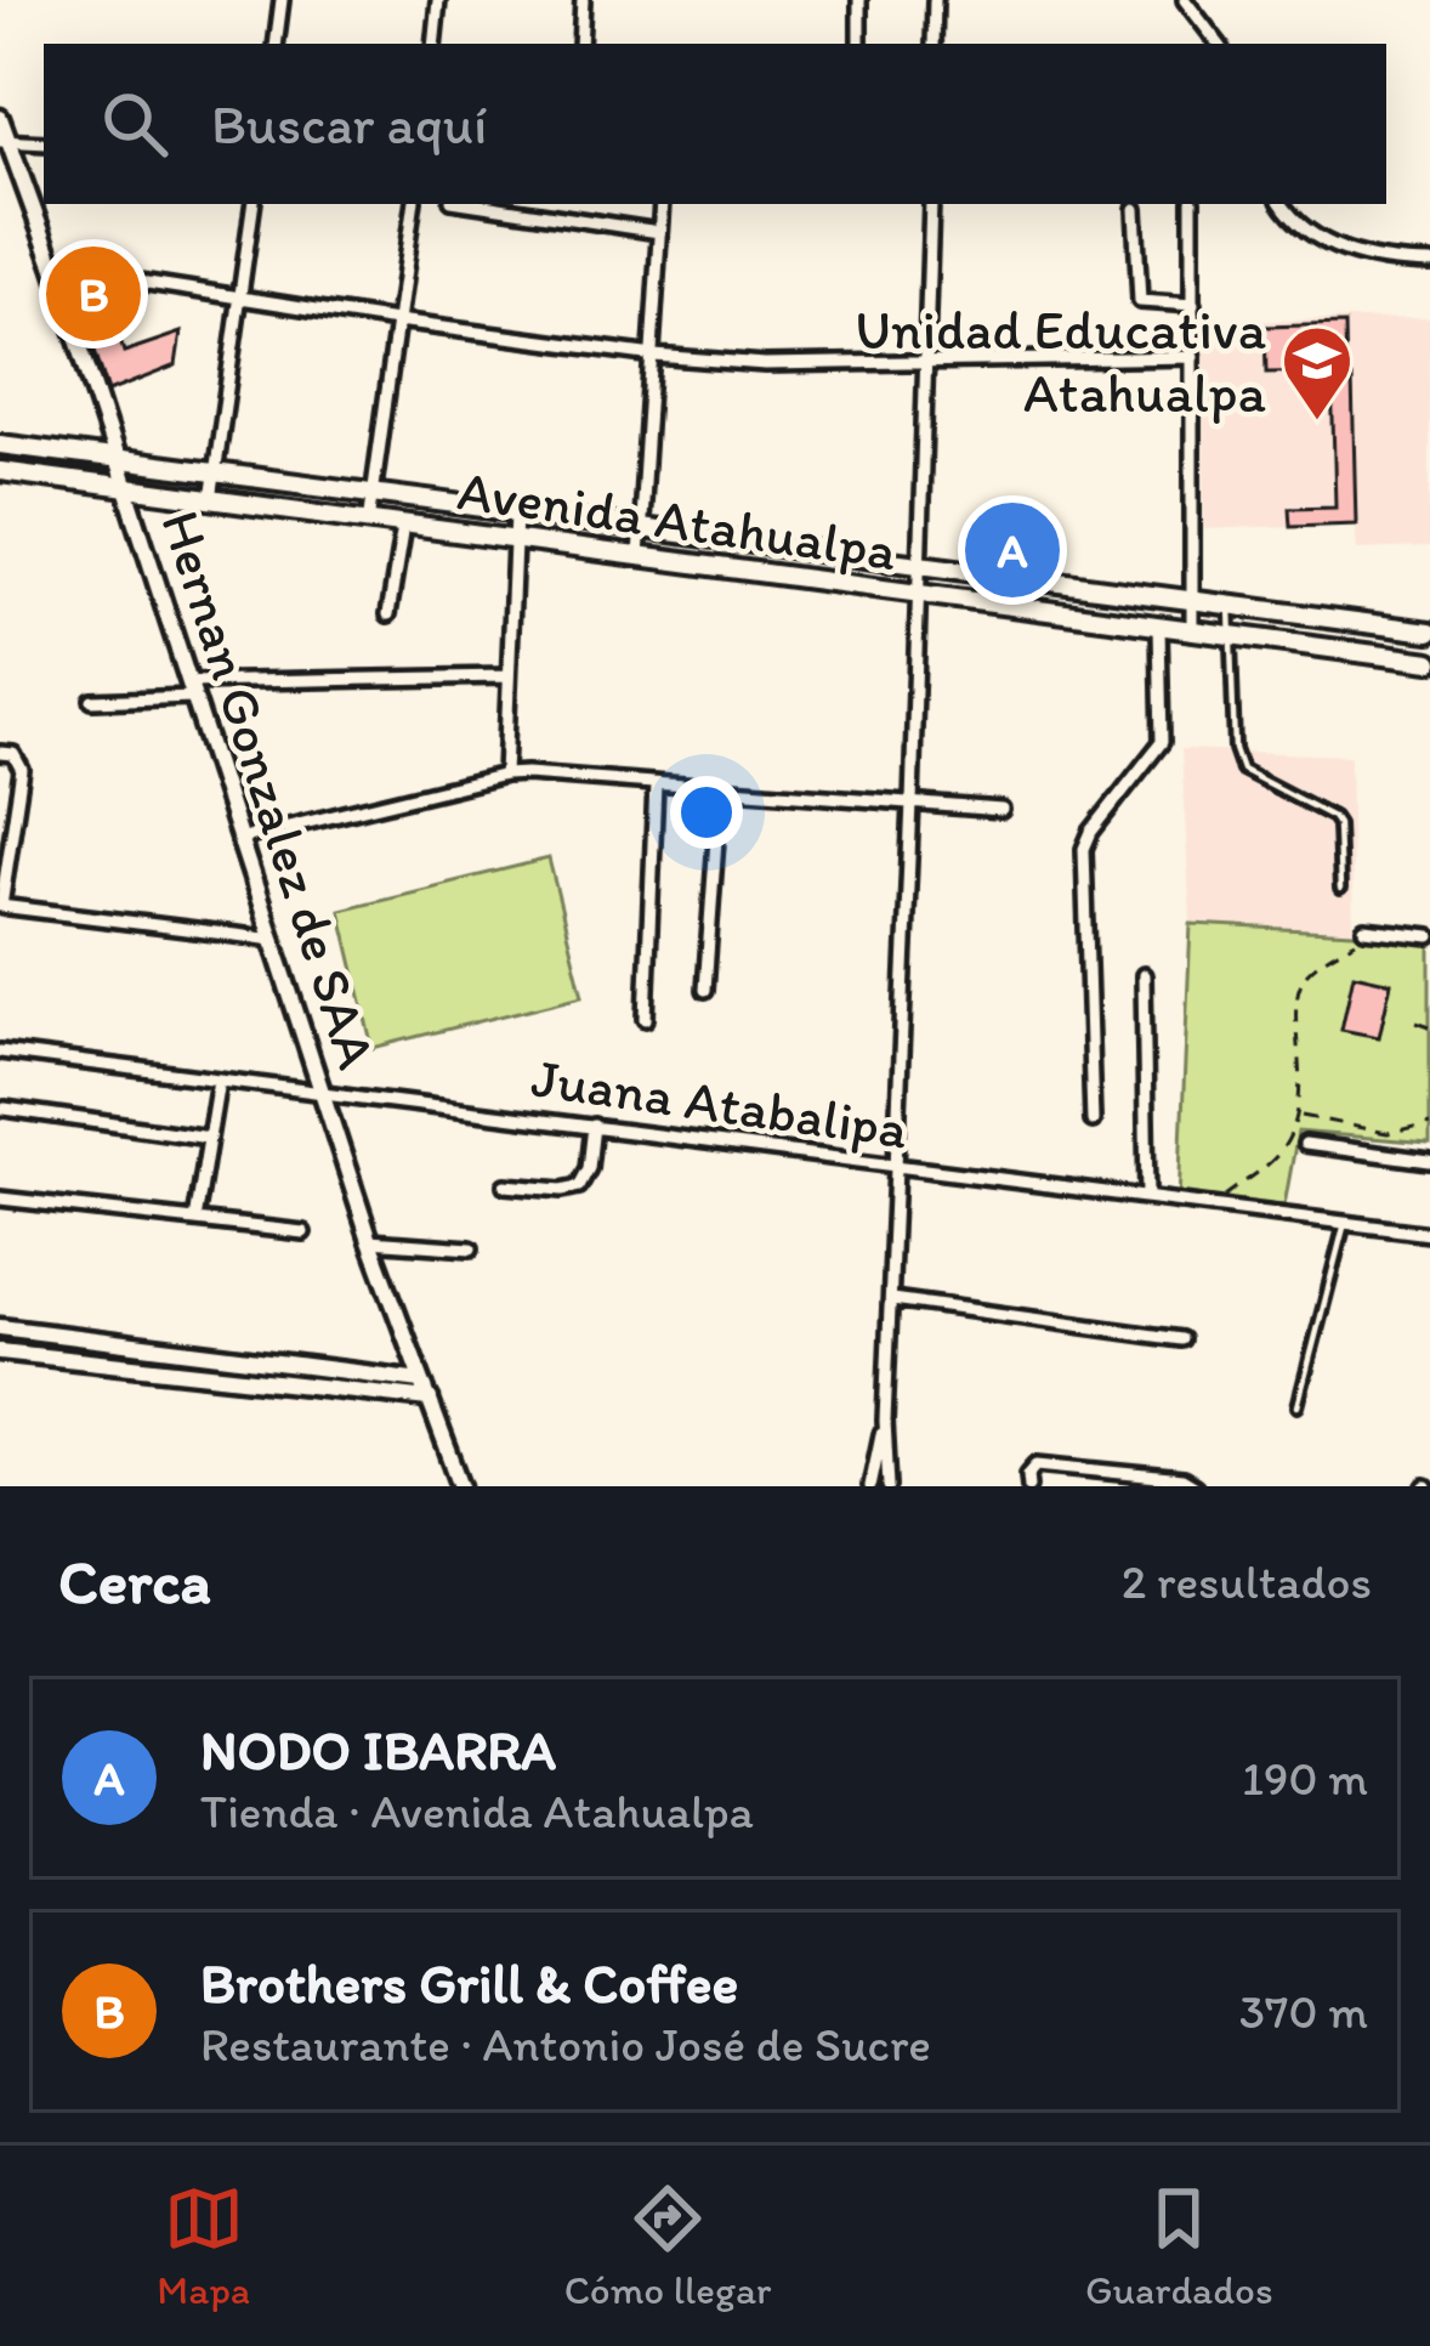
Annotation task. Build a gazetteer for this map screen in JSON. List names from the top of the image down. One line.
{"streets":{"main road":["Avenida Atahualpa"],"street":["Hernan Gonzalez de SAA","Juana Atabalipa"]},"crossings":[["Avenida Atahualpa","Hernan Gonzalez de SAA"],["Hernan Gonzalez de SAA","Juana Atabalipa"]],"places":{"school or university":["Unidad Educativa Atahualpa"]},"page":{"search":"Buscar aquí","pins":["B","A"],"heading":["Cerca","2 resultados"],"list":[{"mark":"A","name":"NODO IBARRA","note":"Tienda · Avenida Atahualpa","value":"190 m"},{"mark":"B","name":"Brothers Grill & Coffee","note":"Restaurante · Antonio José de Sucre","value":"370 m"}],"nav":["Mapa","Cómo llegar","Guardados"]}}
